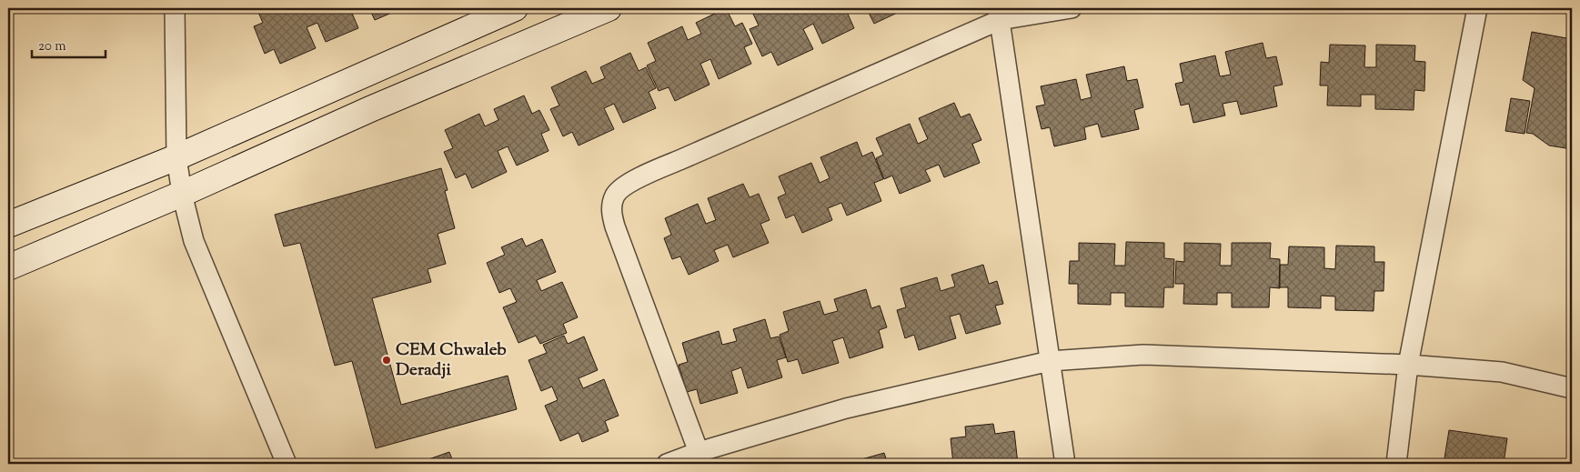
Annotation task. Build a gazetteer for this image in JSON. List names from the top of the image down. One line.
{"places":["CEM Chwaleb Deradji"],"scale_bar":"20 m"}
